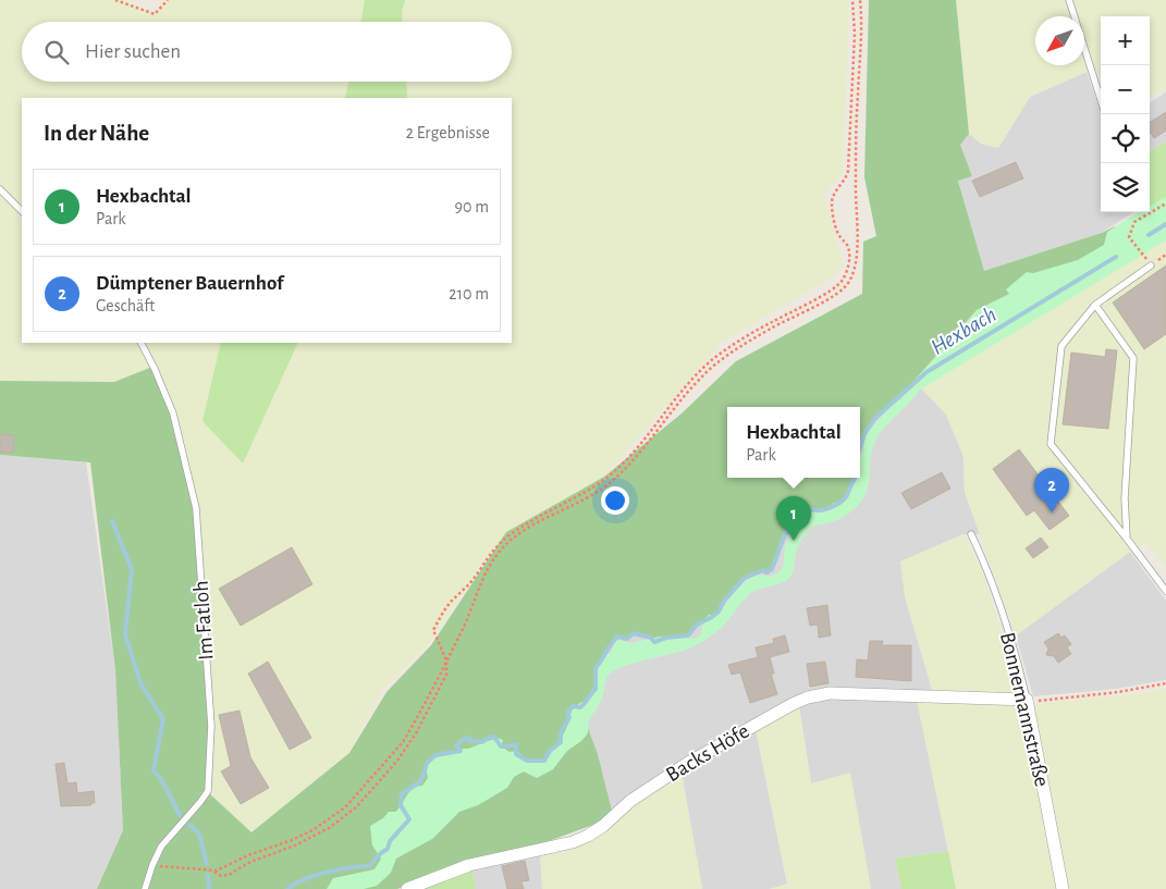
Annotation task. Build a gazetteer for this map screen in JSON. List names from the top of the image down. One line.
{"streets":{"street":["Bonnemannstraße","Backs Höfe"],"lane":["Im Fatloh"]},"crossings":[["Bonnemannstraße","Backs Höfe"]],"water":["Hexbach"],"north":"bottom left","page":{"map_buttons":["+","−"],"search":"Hier suchen","heading":["In der Nähe","2 Ergebnisse"],"list":[{"mark":"1","name":"Hexbachtal","note":"Park","value":"90 m"},{"mark":"2","name":"Dümptener Bauernhof","note":"Geschäft","value":"210 m"}],"popup":["Hexbachtal","Park"],"pins":["2","1"]}}
